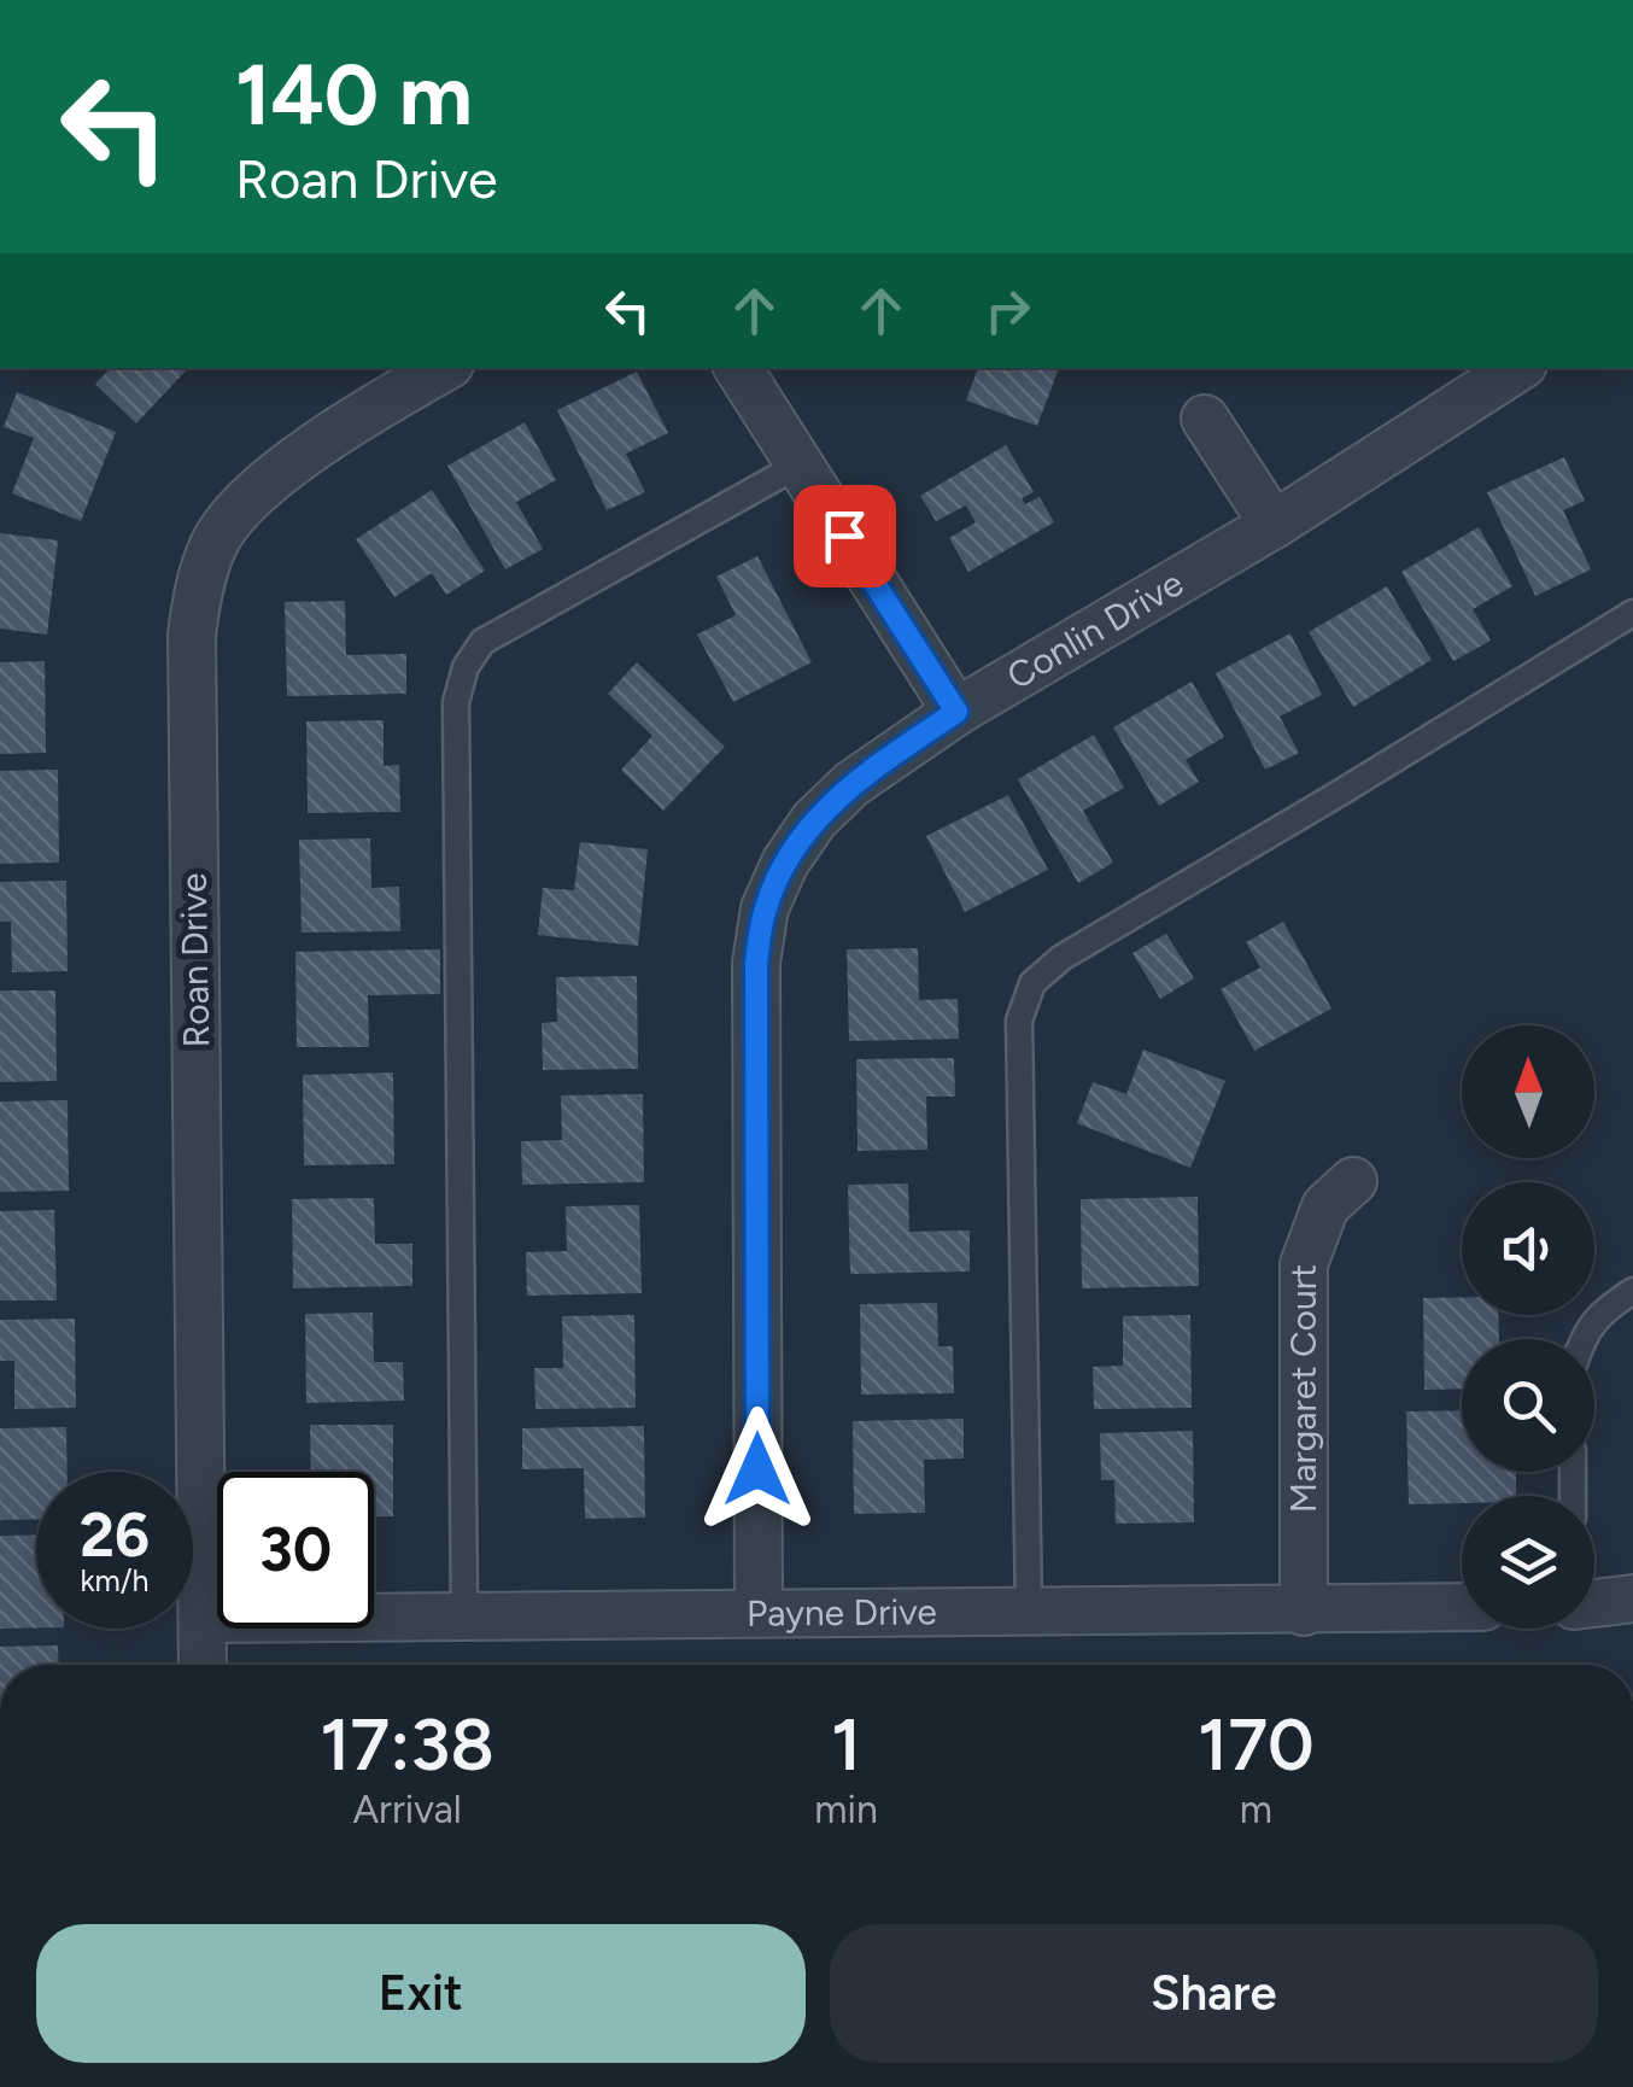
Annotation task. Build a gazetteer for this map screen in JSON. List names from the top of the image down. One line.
{"streets":{"street":["Conlin Drive","Roan Drive","Margaret Court","Payne Drive"]},"crossings":[["Conlin Drive","Payne Drive"],["Roan Drive","Payne Drive"],["Margaret Court","Payne Drive"]],"north":"top","page":{"turn":["140 m","Roan Drive"],"speed":"26 km/h","limit":"30","eta":["17:38","Arrival","1","min","170","m"],"buttons":["Exit","Share"]}}
